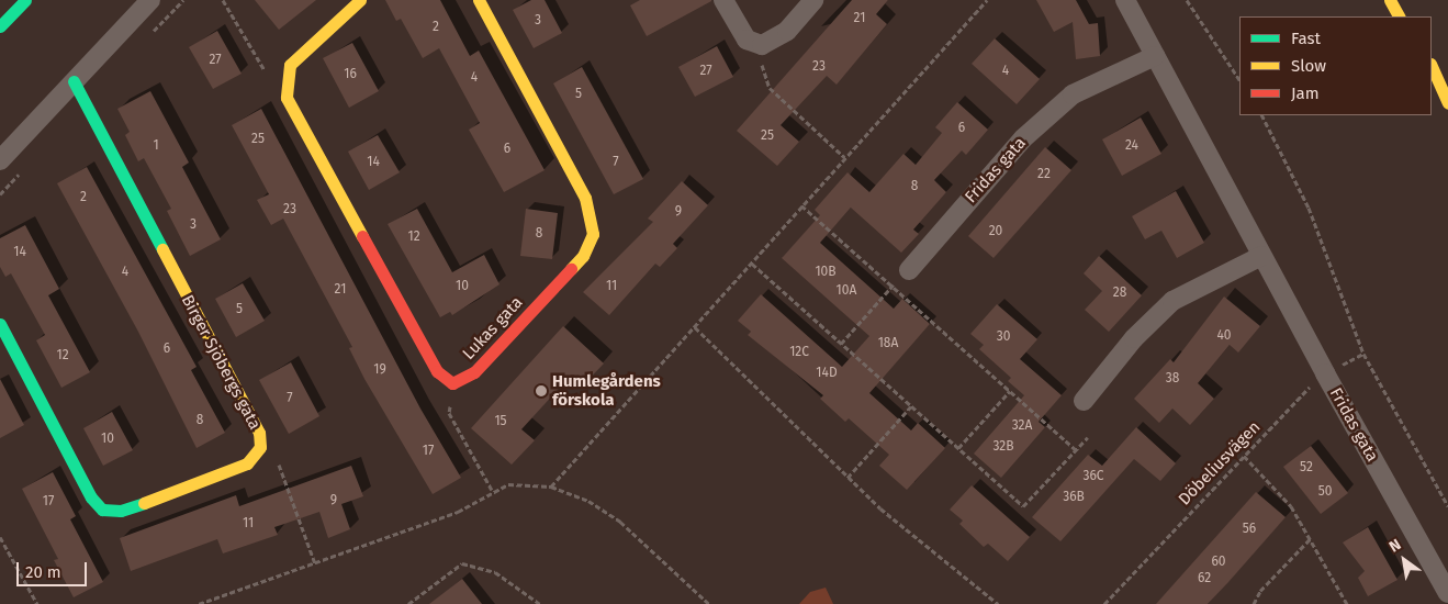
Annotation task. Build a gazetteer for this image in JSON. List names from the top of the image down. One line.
{"streets":{"street":["Fridas gata","Lukas gata","Birger Sjöbergs gata"],"path":["Döbeliusvägen"]},"crossings":[["Fridas gata","Döbeliusvägen"]],"places":["Humlegårdens förskola"],"house_numbers":["21","3","2","27","23","27","4","16","4","5","6","25","25","1","24","6","14","7","22","8","2","23","9","3","20","8","12","14","4","10B","10","11","21","10A","28","5","40","30","18A","6","12C","12","19","14D","38","7","8","15","32A","10","32B","17","52","36C","50","36B","9","17","11","56","60","62"],"legend":["Fast","Slow","Jam"],"scale_bar":"20 m","north":"top left"}
